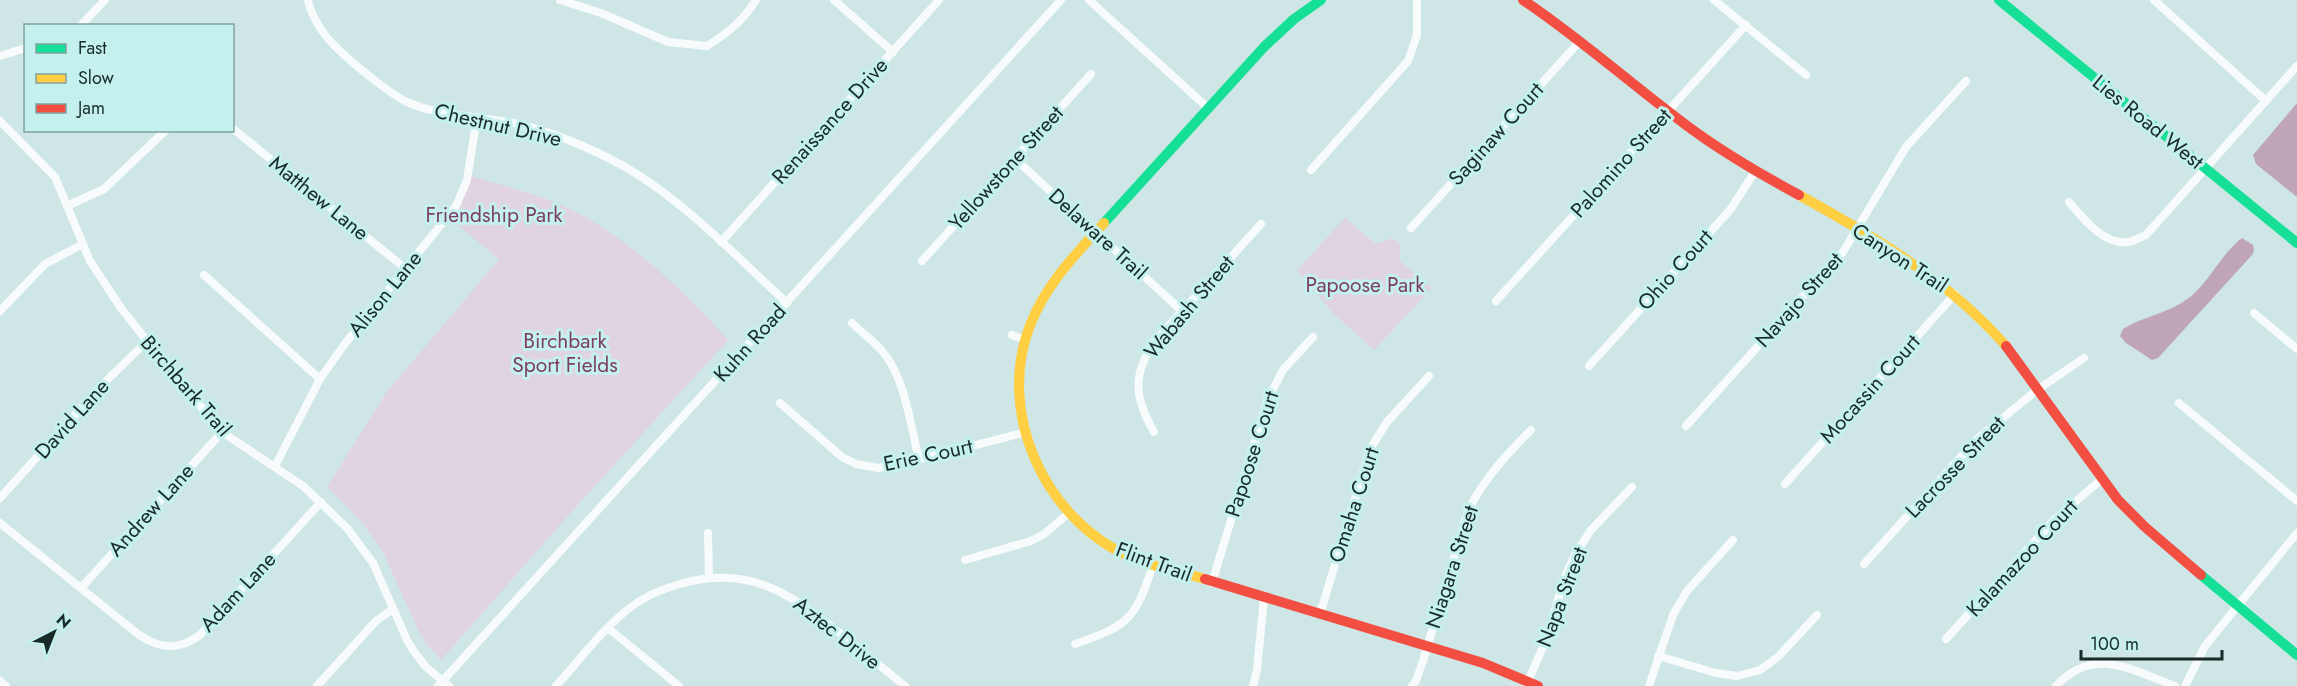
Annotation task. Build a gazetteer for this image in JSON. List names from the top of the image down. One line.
{"streets":{"street":["Renaissance Drive","Lies Road West","Chestnut Drive","Saginaw Court","Palomino Street","Yellowstone Street","Matthew Lane","Delaware Trail","Canyon Trail","Ohio Court","Alison Lane","Navajo Street","Wabash Street","Kuhn Road","Birchbark Trail","Mocassin Court","David Lane","Papoose Court","Erie Court","Lacrosse Street","Omaha Court","Andrew Lane","Kalamazoo Court","Flint Trail","Niagara Street","Adam Lane","Napa Street","Aztec Drive"]},"crossings":[["Renaissance Drive","Chestnut Drive"],["Chestnut Drive","Alison Lane"],["Chestnut Drive","Kuhn Road"],["Saginaw Court","Canyon Trail"],["Palomino Street","Canyon Trail"],["Yellowstone Street","Delaware Trail"],["Matthew Lane","Alison Lane"],["Delaware Trail","Wabash Street"],["Delaware Trail","Flint Trail"],["Canyon Trail","Ohio Court"],["Canyon Trail","Navajo Street"],["Canyon Trail","Mocassin Court"],["Canyon Trail","Lacrosse Street"],["Canyon Trail","Kalamazoo Court"],["Alison Lane","Birchbark Trail"],["Kuhn Road","Birchbark Trail"],["Birchbark Trail","David Lane"],["Birchbark Trail","Andrew Lane"],["Birchbark Trail","Adam Lane"],["Papoose Court","Flint Trail"],["Erie Court","Flint Trail"],["Omaha Court","Flint Trail"],["Andrew Lane","Adam Lane"],["Flint Trail","Niagara Street"],["Flint Trail","Napa Street"]],"parks":["Friendship Park","Papoose Park","Birchbark Sport Fields"],"legend":["Fast","Slow","Jam"],"scale_bar":"100 m","north":"top right"}
